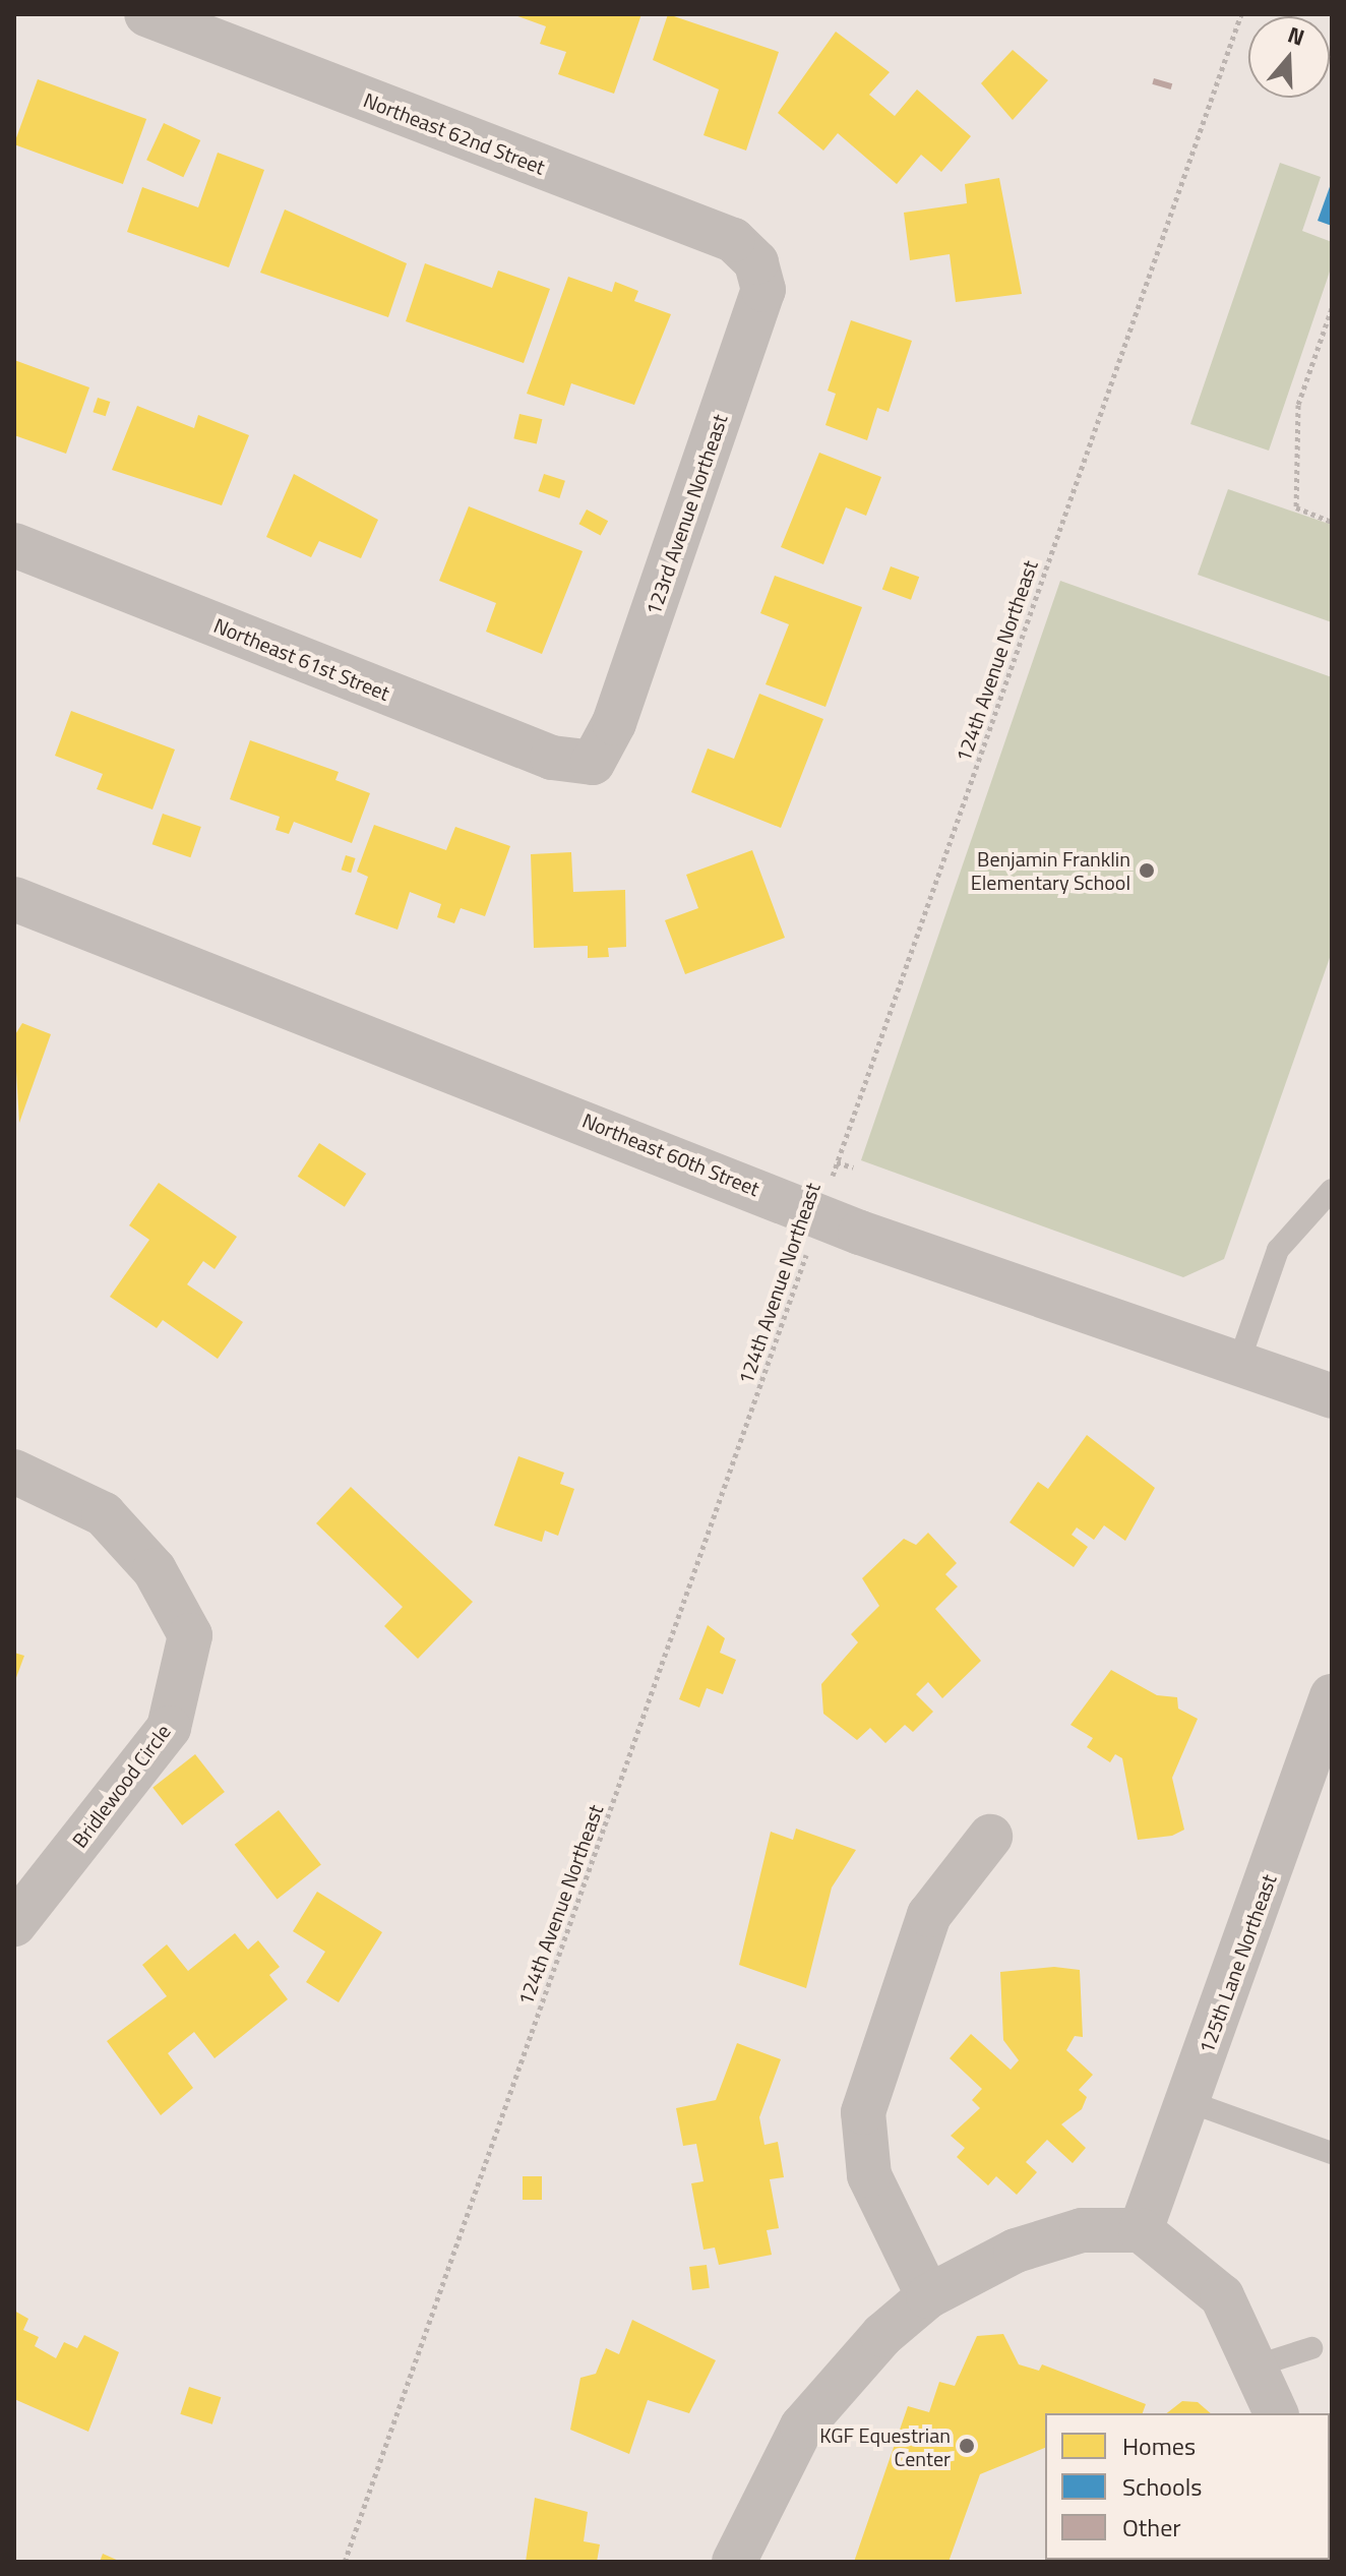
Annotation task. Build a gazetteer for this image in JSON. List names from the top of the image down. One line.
{"streets":{"street":["Northeast 62nd Street","123rd Avenue Northeast","Northeast 61st Street","Northeast 60th Street","Bridlewood Circle","125th Lane Northeast"],"path":["124th Avenue Northeast"]},"crossings":[["Northeast 62nd Street","123rd Avenue Northeast"],["123rd Avenue Northeast","Northeast 61st Street"],["124th Avenue Northeast","Northeast 60th Street"]],"places":["Benjamin Franklin Elementary School","KGF Equestrian Center"],"legend":["Homes","Schools","Other"],"north":"top"}
